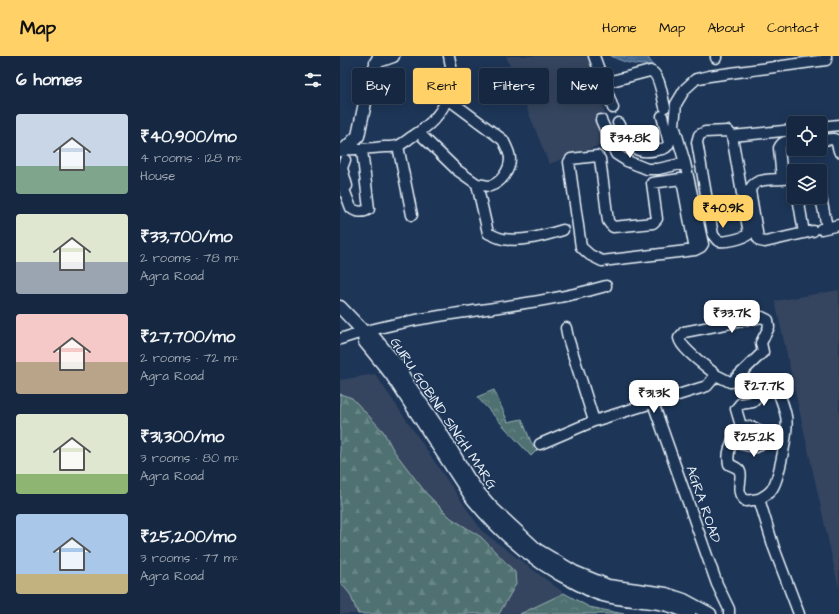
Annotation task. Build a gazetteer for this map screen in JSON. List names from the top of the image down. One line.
{"streets":{"street":["GURU GOBIND SINGH MARG","AGRA ROAD"]},"page":{"header":"Map","nav":["Home","Map","About","Contact"],"heading":"6 homes","chip":["Buy","Rent","Filters","New"],"list":[{"name":"₹40,900/mo","note":"4 rooms · 128 m² · House"},{"name":"₹33,700/mo","note":"2 rooms · 78 m² · Agra Road"},{"name":"₹27,700/mo","note":"2 rooms · 72 m² · Agra Road"},{"name":"₹31,300/mo","note":"3 rooms · 80 m² · Agra Road"},{"name":"₹25,200/mo","note":"3 rooms · 77 m² · Agra Road"}],"price":["₹34.8K","₹40.9K","₹33.7K","₹27.7K","₹31.3K","₹25.2K"]}}
